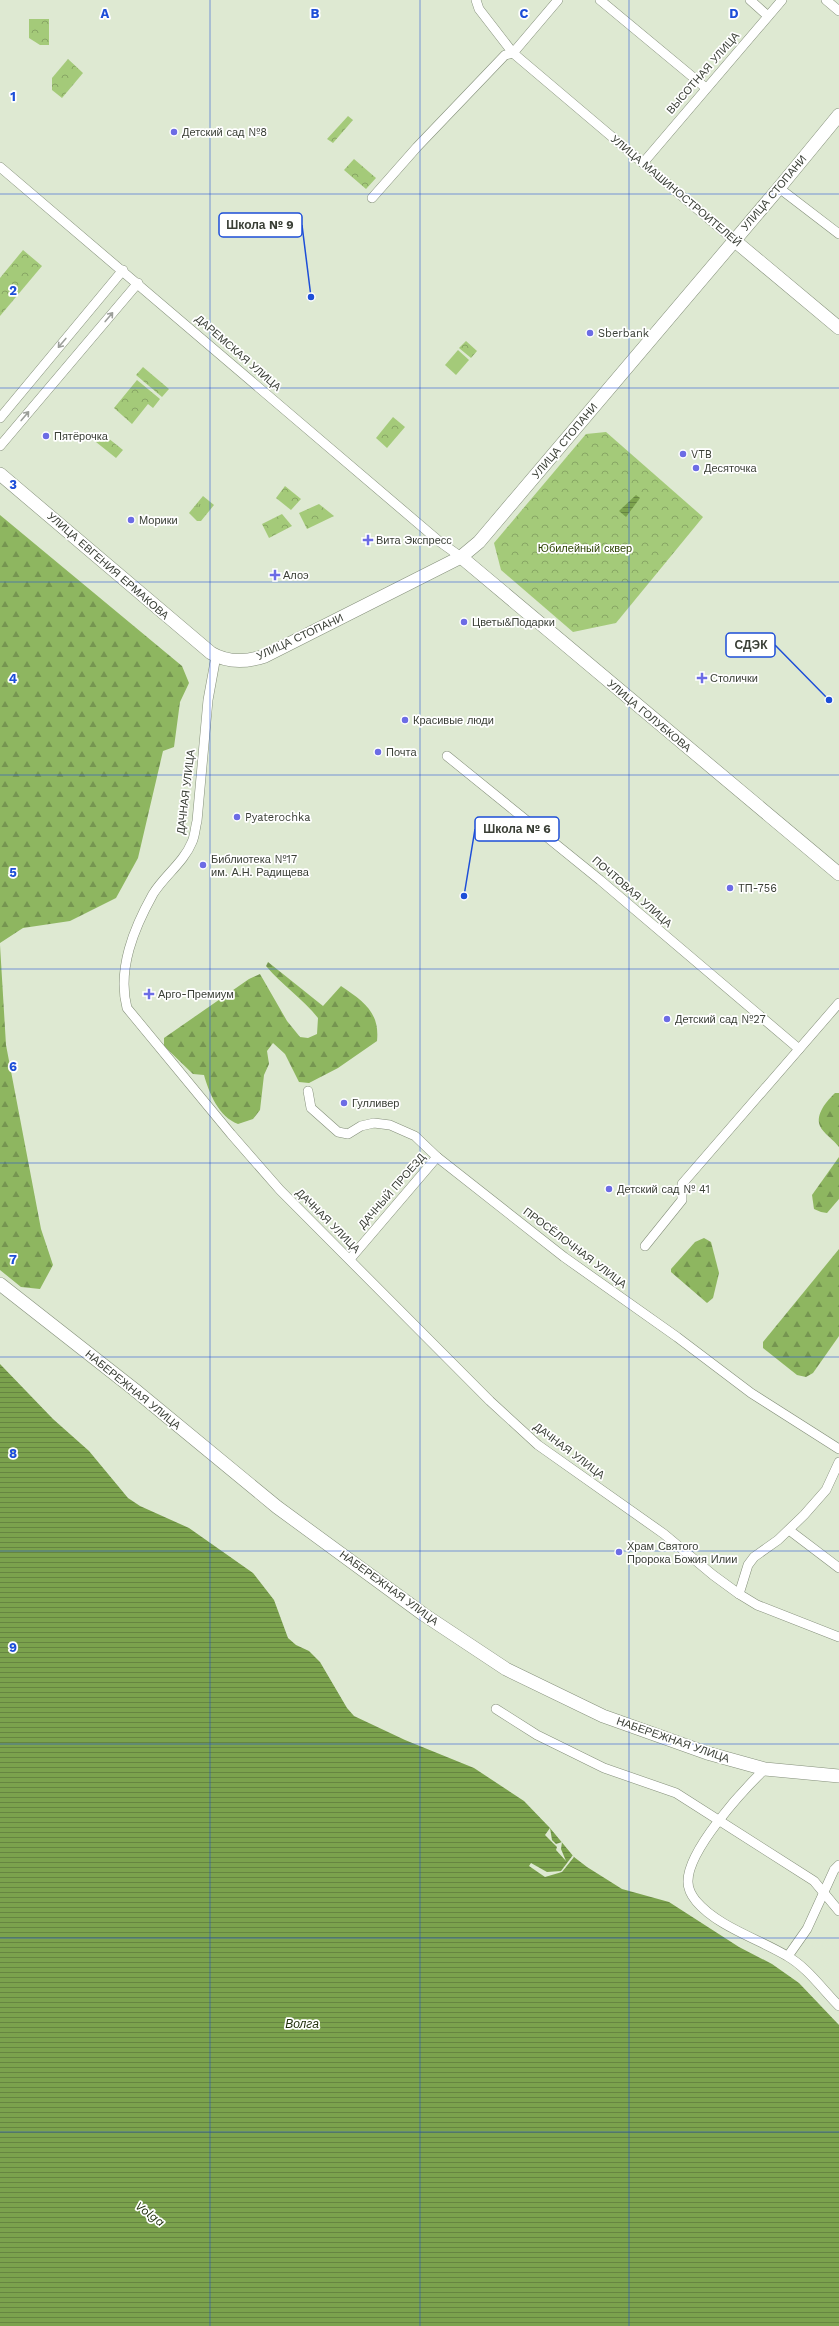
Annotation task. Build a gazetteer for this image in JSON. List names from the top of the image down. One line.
{"streets":{"street":["ВЫСОТНАЯ УЛИЦА","УЛИЦА МАШИНОСТРОИТЕЛЕЙ","УЛИЦА СТОПАНИ","ДАРЕМСКАЯ УЛИЦА","УЛИЦА ЕВГЕНИЯ ЕРМАКОВА","УЛИЦА ГОЛУБКОВА","ДАЧНАЯ УЛИЦА","ПОЧТОВАЯ УЛИЦА","ДАЧНЫЙ ПРОЕЗД","ПРОСЁЛОЧНАЯ УЛИЦА","НАБЕРЕЖНАЯ УЛИЦА"]},"crossings":[["ВЫСОТНАЯ УЛИЦА","УЛИЦА МАШИНОСТРОИТЕЛЕЙ"],["УЛИЦА МАШИНОСТРОИТЕЛЕЙ","УЛИЦА СТОПАНИ"],["УЛИЦА СТОПАНИ","ДАРЕМСКАЯ УЛИЦА"],["УЛИЦА СТОПАНИ","УЛИЦА ЕВГЕНИЯ ЕРМАКОВА"],["УЛИЦА СТОПАНИ","УЛИЦА ГОЛУБКОВА"],["УЛИЦА СТОПАНИ","ДАЧНАЯ УЛИЦА"],["ДАРЕМСКАЯ УЛИЦА","УЛИЦА ГОЛУБКОВА"],["УЛИЦА ЕВГЕНИЯ ЕРМАКОВА","ДАЧНАЯ УЛИЦА"],["ДАЧНАЯ УЛИЦА","ДАЧНЫЙ ПРОЕЗД"],["ДАЧНЫЙ ПРОЕЗД","ПРОСЁЛОЧНАЯ УЛИЦА"]],"water":["Волга","Volga"],"parks":["Юбилейный сквер"],"places":{"other":["Детский сад №8","Школа № 9","Sberbank","Пятёрочка","VTB","Десяточка","Морики","Цветы&Подарки","СДЭК","Красивые люди","Почта","Pyaterochka","Библиотека №17 им. А.Н. Радищева","ТП-756","Школа № 6","Детский сад №27","Гулливер","Детский сад № 41","Храм Святого Пророка Божия Илии"],"health":["Вита Экспресс","Алоэ","Столички","Арго-Премиум"]},"grid":{"columns":["A","B","C","D"],"rows":["1","2","3","4","5","6","7","8","9"]}}
